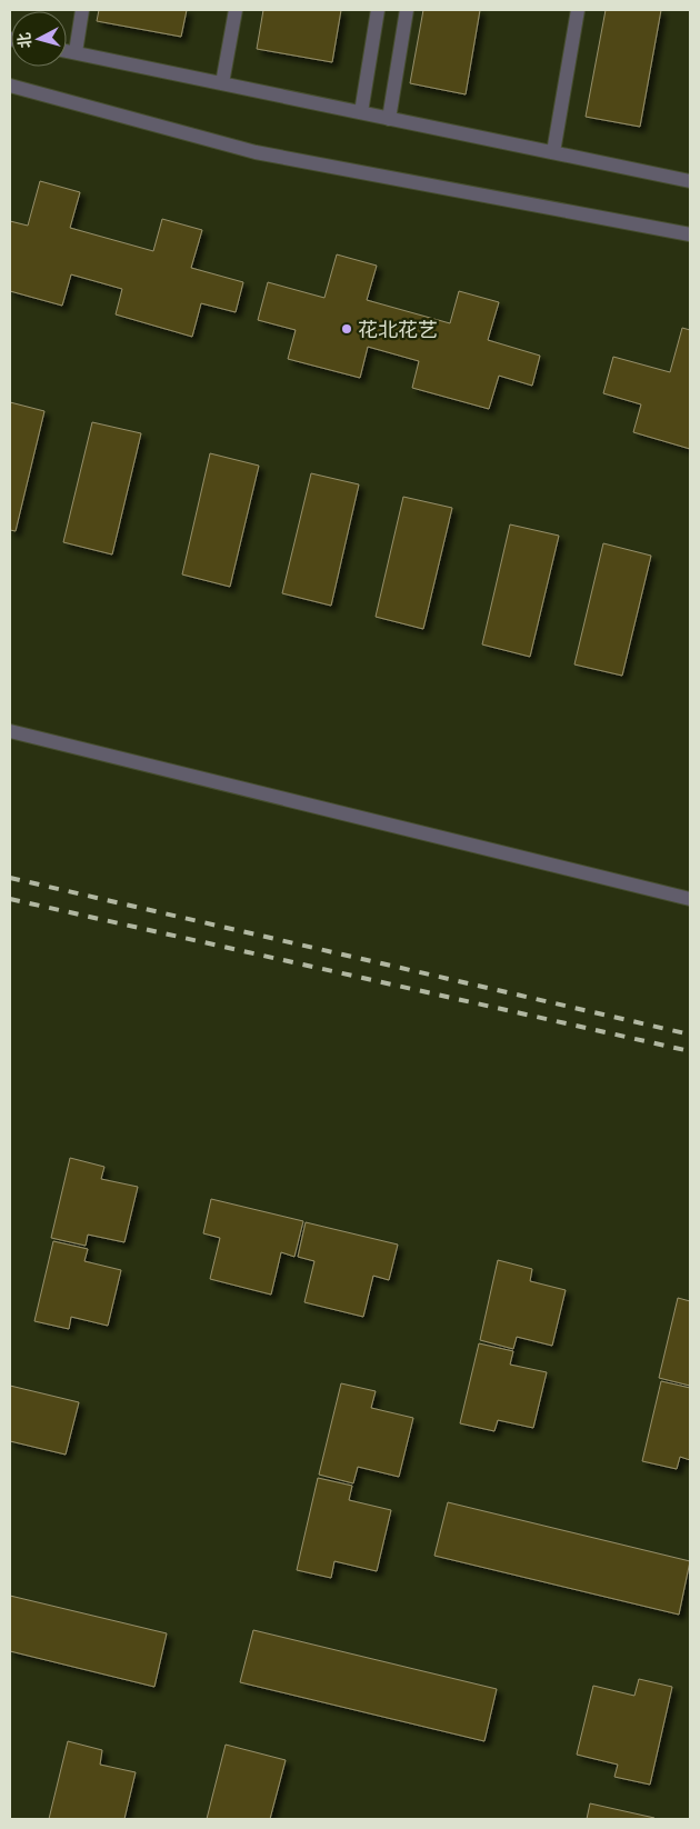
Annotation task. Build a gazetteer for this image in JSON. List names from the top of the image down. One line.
{"places":["花北花艺"],"north":"left"}
